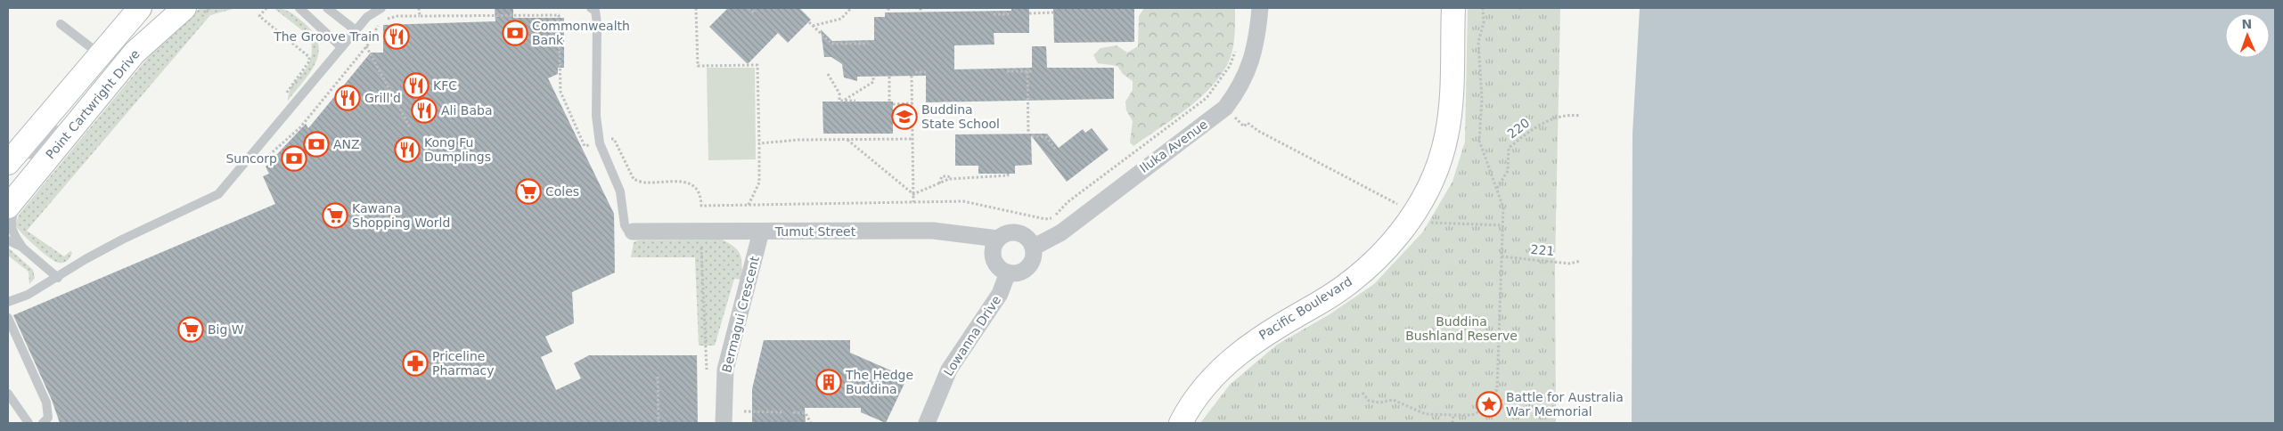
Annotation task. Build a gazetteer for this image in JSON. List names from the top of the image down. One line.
{"streets":{"street":["Point Cartwright Drive","Iluka Avenue","Tumut Street","Pacific Boulevard","Bermagui Crescent","Lowanna Drive"],"path":["220","221"]},"crossings":[["Iluka Avenue","Tumut Street"],["Iluka Avenue","Lowanna Drive"],["Tumut Street","Bermagui Crescent"],["Tumut Street","Lowanna Drive"]],"parks":["Buddina Bushland Reserve"],"places":{"bank":["Commonwealth Bank","ANZ","Suncorp"],"restaurant":["The Groove Train","KFC","Grill'd","Ali Baba","Kong Fu Dumplings"],"school or university":["Buddina State School"],"supermarket":["Coles","Kawana Shopping World","Big W"],"pharmacy":["Priceline Pharmacy"],"building":["The Hedge Buddina"],"place":["Battle for Australia War Memorial"]},"north":"top"}
